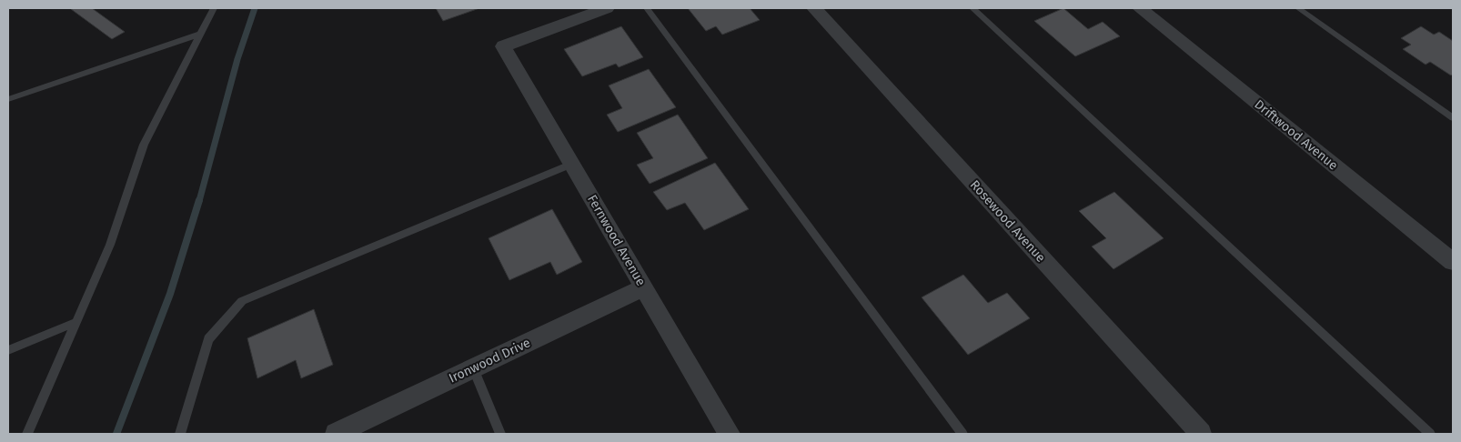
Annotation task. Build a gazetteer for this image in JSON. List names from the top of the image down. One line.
{"streets":{"street":["Driftwood Avenue","Rosewood Avenue","Fernwood Avenue","Ironwood Drive"]},"crossings":[["Fernwood Avenue","Ironwood Drive"]]}
